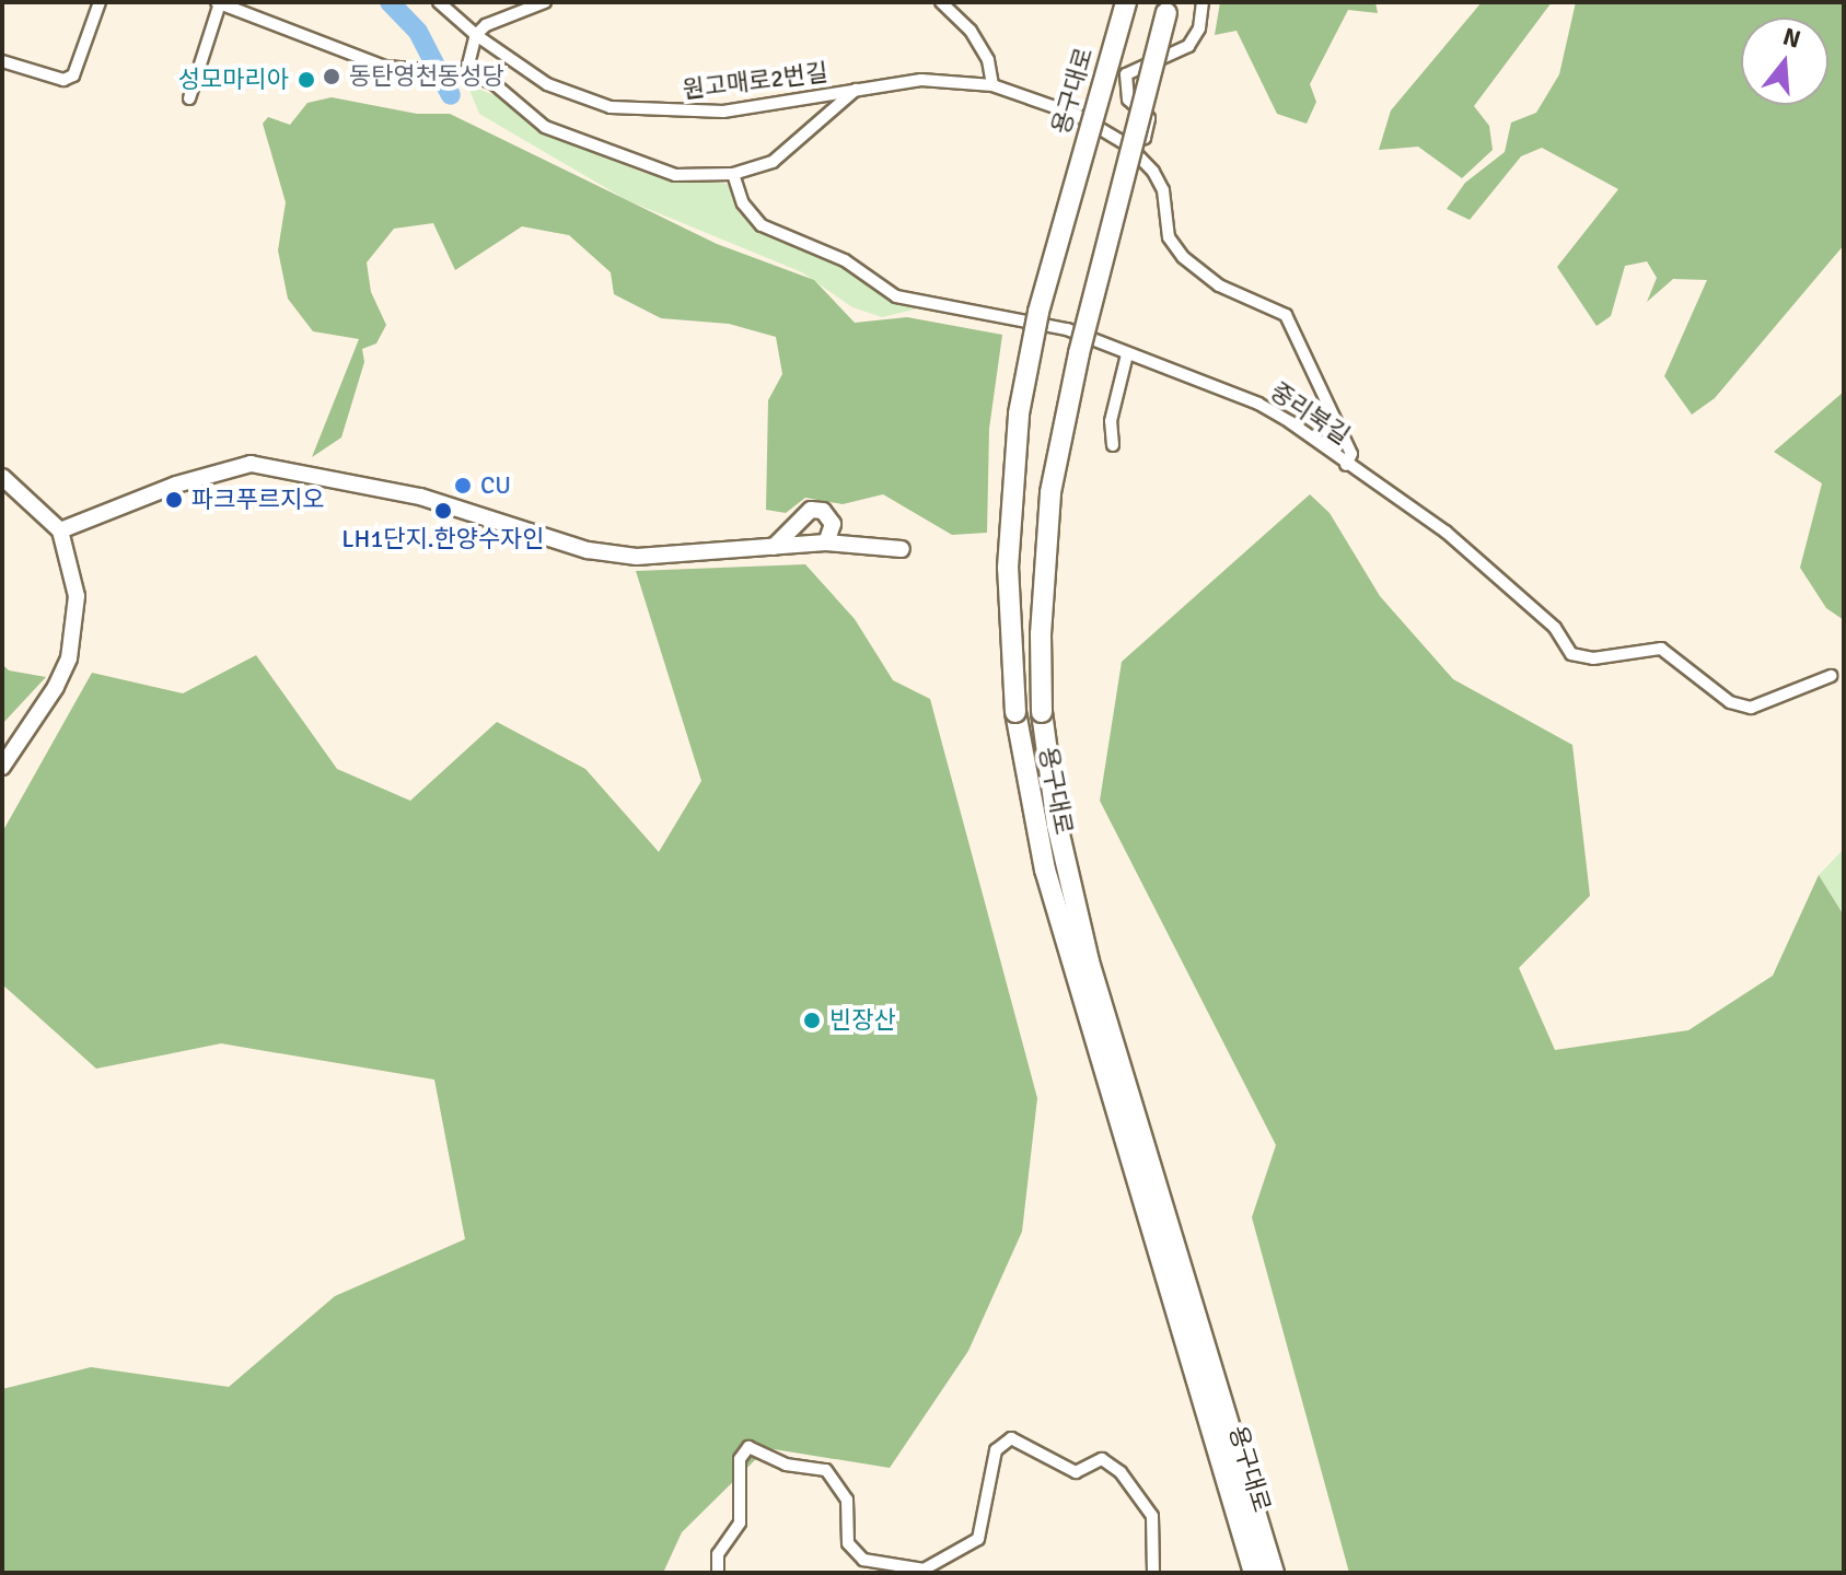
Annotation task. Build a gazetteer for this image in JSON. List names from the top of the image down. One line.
{"streets":{"highway":["용구대로"],"street":["원고매로2번길","중리북길"]},"places":["동탄영천동성당","성모마리아","CU","파크푸르지오","LH1단지.한양수자인","빈장산"],"north":"top"}
